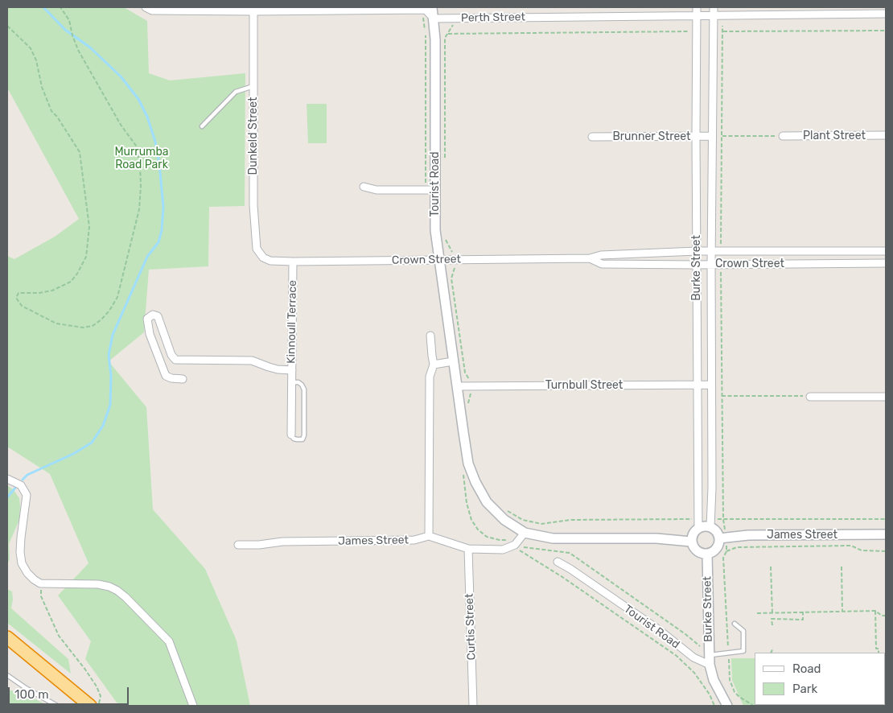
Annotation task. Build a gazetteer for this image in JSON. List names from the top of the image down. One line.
{"streets":{"street":["Perth Street","Dunkeld Street","Plant Street","Brunner Street","Tourist Road","Crown Street","Burke Street","Kinnoull Terrace","Turnbull Street","James Street","Curtis Street"]},"crossings":[["Perth Street","Dunkeld Street"],["Perth Street","Tourist Road"],["Perth Street","Burke Street"],["Dunkeld Street","Crown Street"],["Brunner Street","Burke Street"],["Tourist Road","Crown Street"],["Tourist Road","Burke Street"],["Tourist Road","Turnbull Street"],["Tourist Road","James Street"],["Crown Street","Burke Street"],["Crown Street","Kinnoull Terrace"],["Burke Street","Turnbull Street"],["James Street","Curtis Street"]],"parks":["Murrumba Road Park"],"legend":["Road","Park"],"scale_bar":"100 m"}
